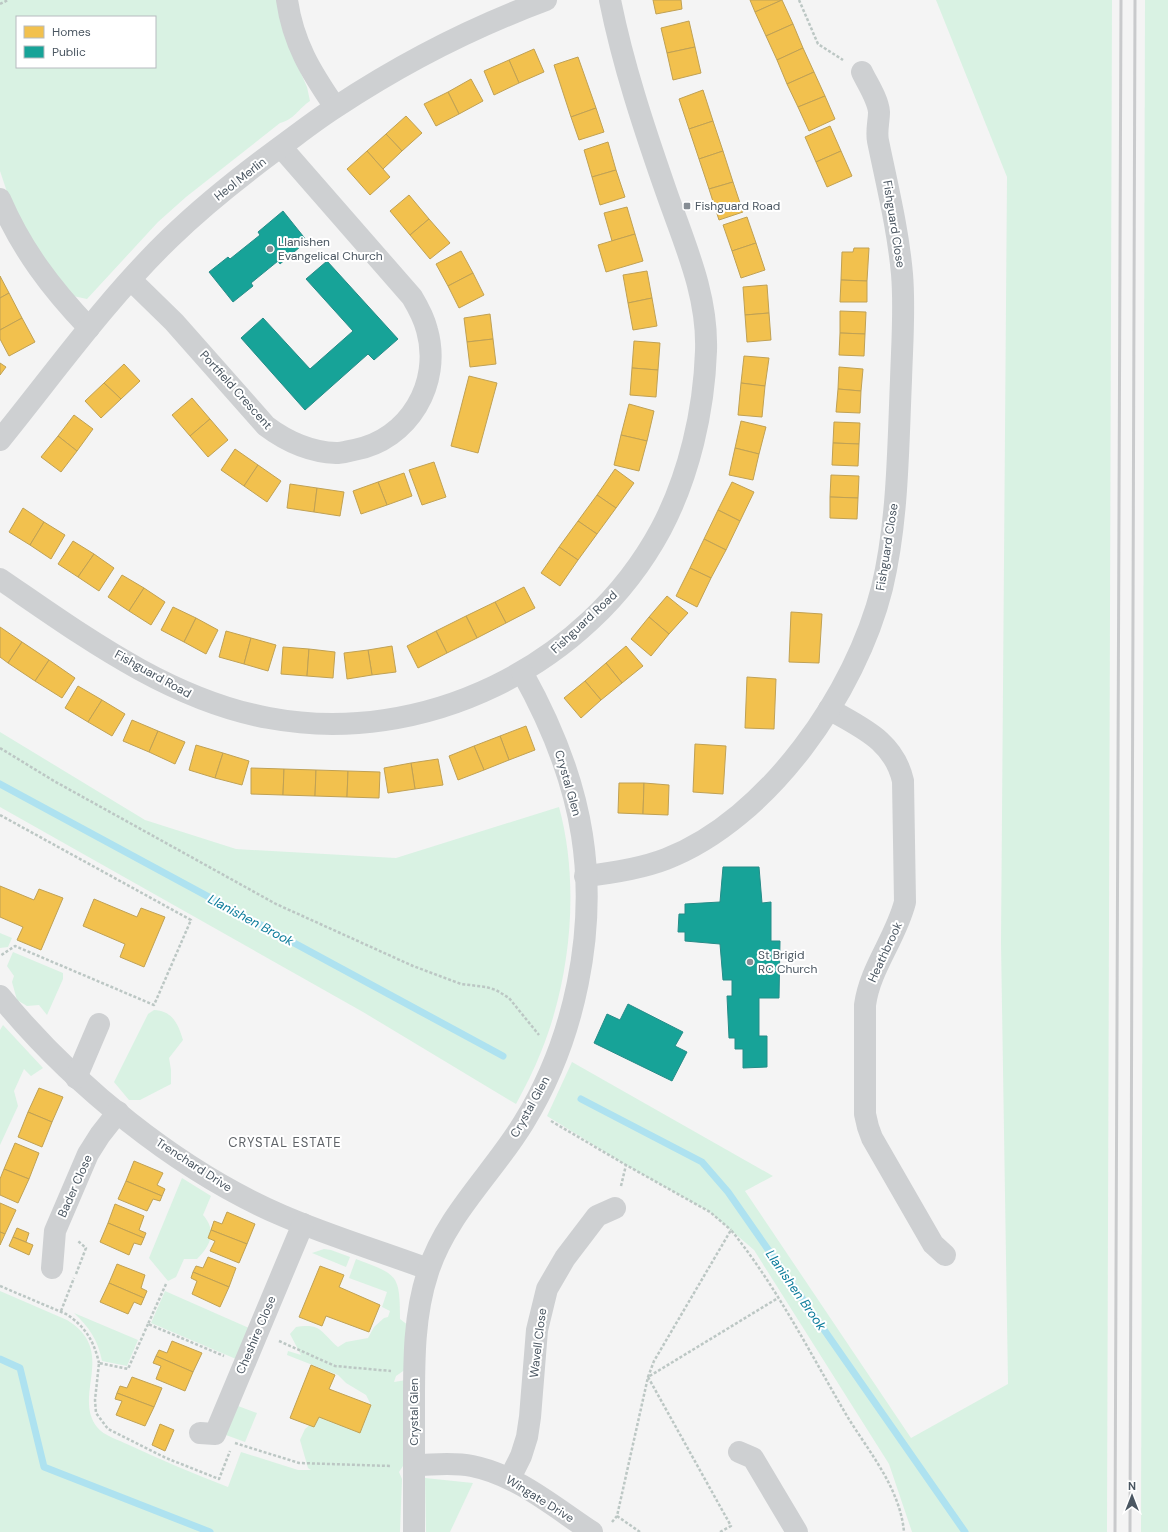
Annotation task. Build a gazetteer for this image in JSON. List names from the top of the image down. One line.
{"streets":{"street":["Heol Merlin","Fishguard Close","Portfield Crescent","Fishguard Road","Crystal Glen","Heathbrook","Trenchard Drive","Bader Close","Cheshire Close","Wavell Close","Wingate Drive"]},"crossings":[["Heol Merlin","Portfield Crescent"],["Fishguard Close","Crystal Glen"],["Fishguard Close","Heathbrook"],["Fishguard Road","Crystal Glen"],["Crystal Glen","Trenchard Drive"],["Crystal Glen","Wingate Drive"],["Trenchard Drive","Bader Close"],["Trenchard Drive","Cheshire Close"],["Wavell Close","Wingate Drive"]],"districts":["CRYSTAL ESTATE"],"water":["Llanishen Brook"],"places":{"transit":["Fishguard Road"],"other":["Llanishen Evangelical Church","St Brigid RC Church"]},"legend":["Homes","Public"],"north":"top"}
